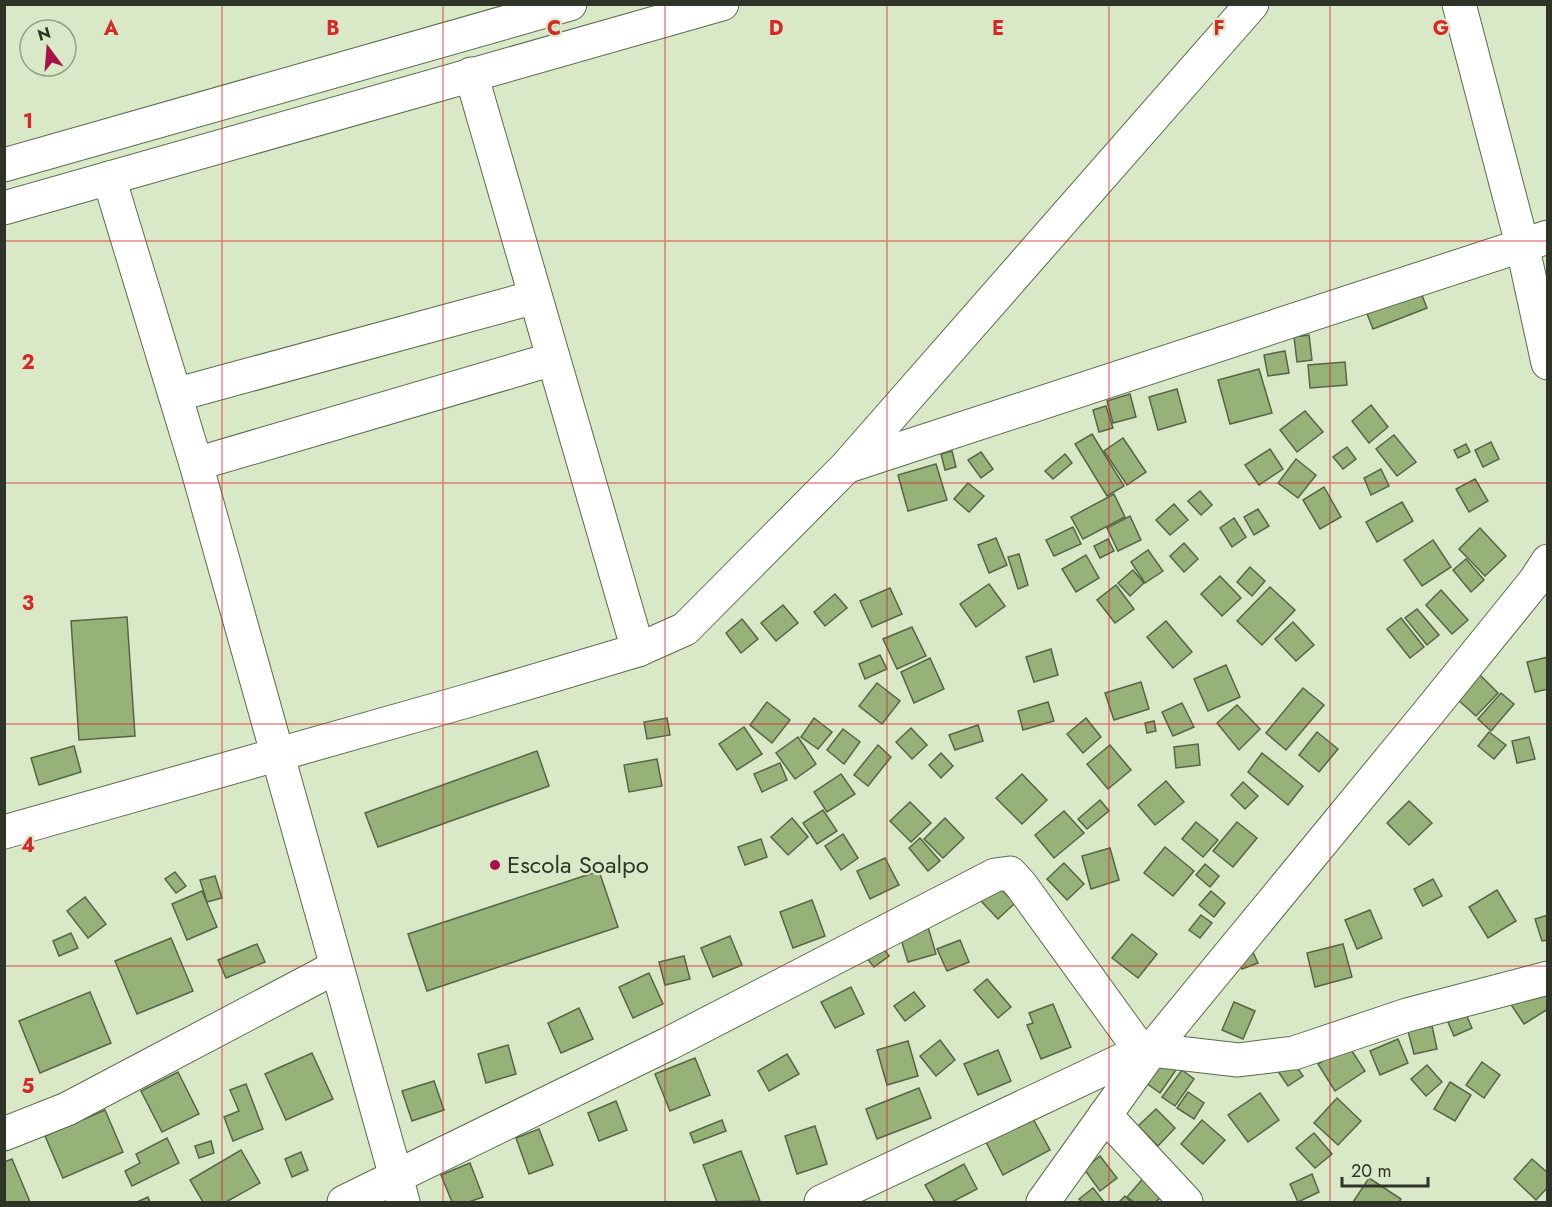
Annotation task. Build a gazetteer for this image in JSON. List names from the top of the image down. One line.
{"places":["Escola Soalpo"],"scale_bar":"20 m","north":"top","grid":{"columns":["A","B","C","D","E","F","G"],"rows":["1","2","3","4","5"]}}
